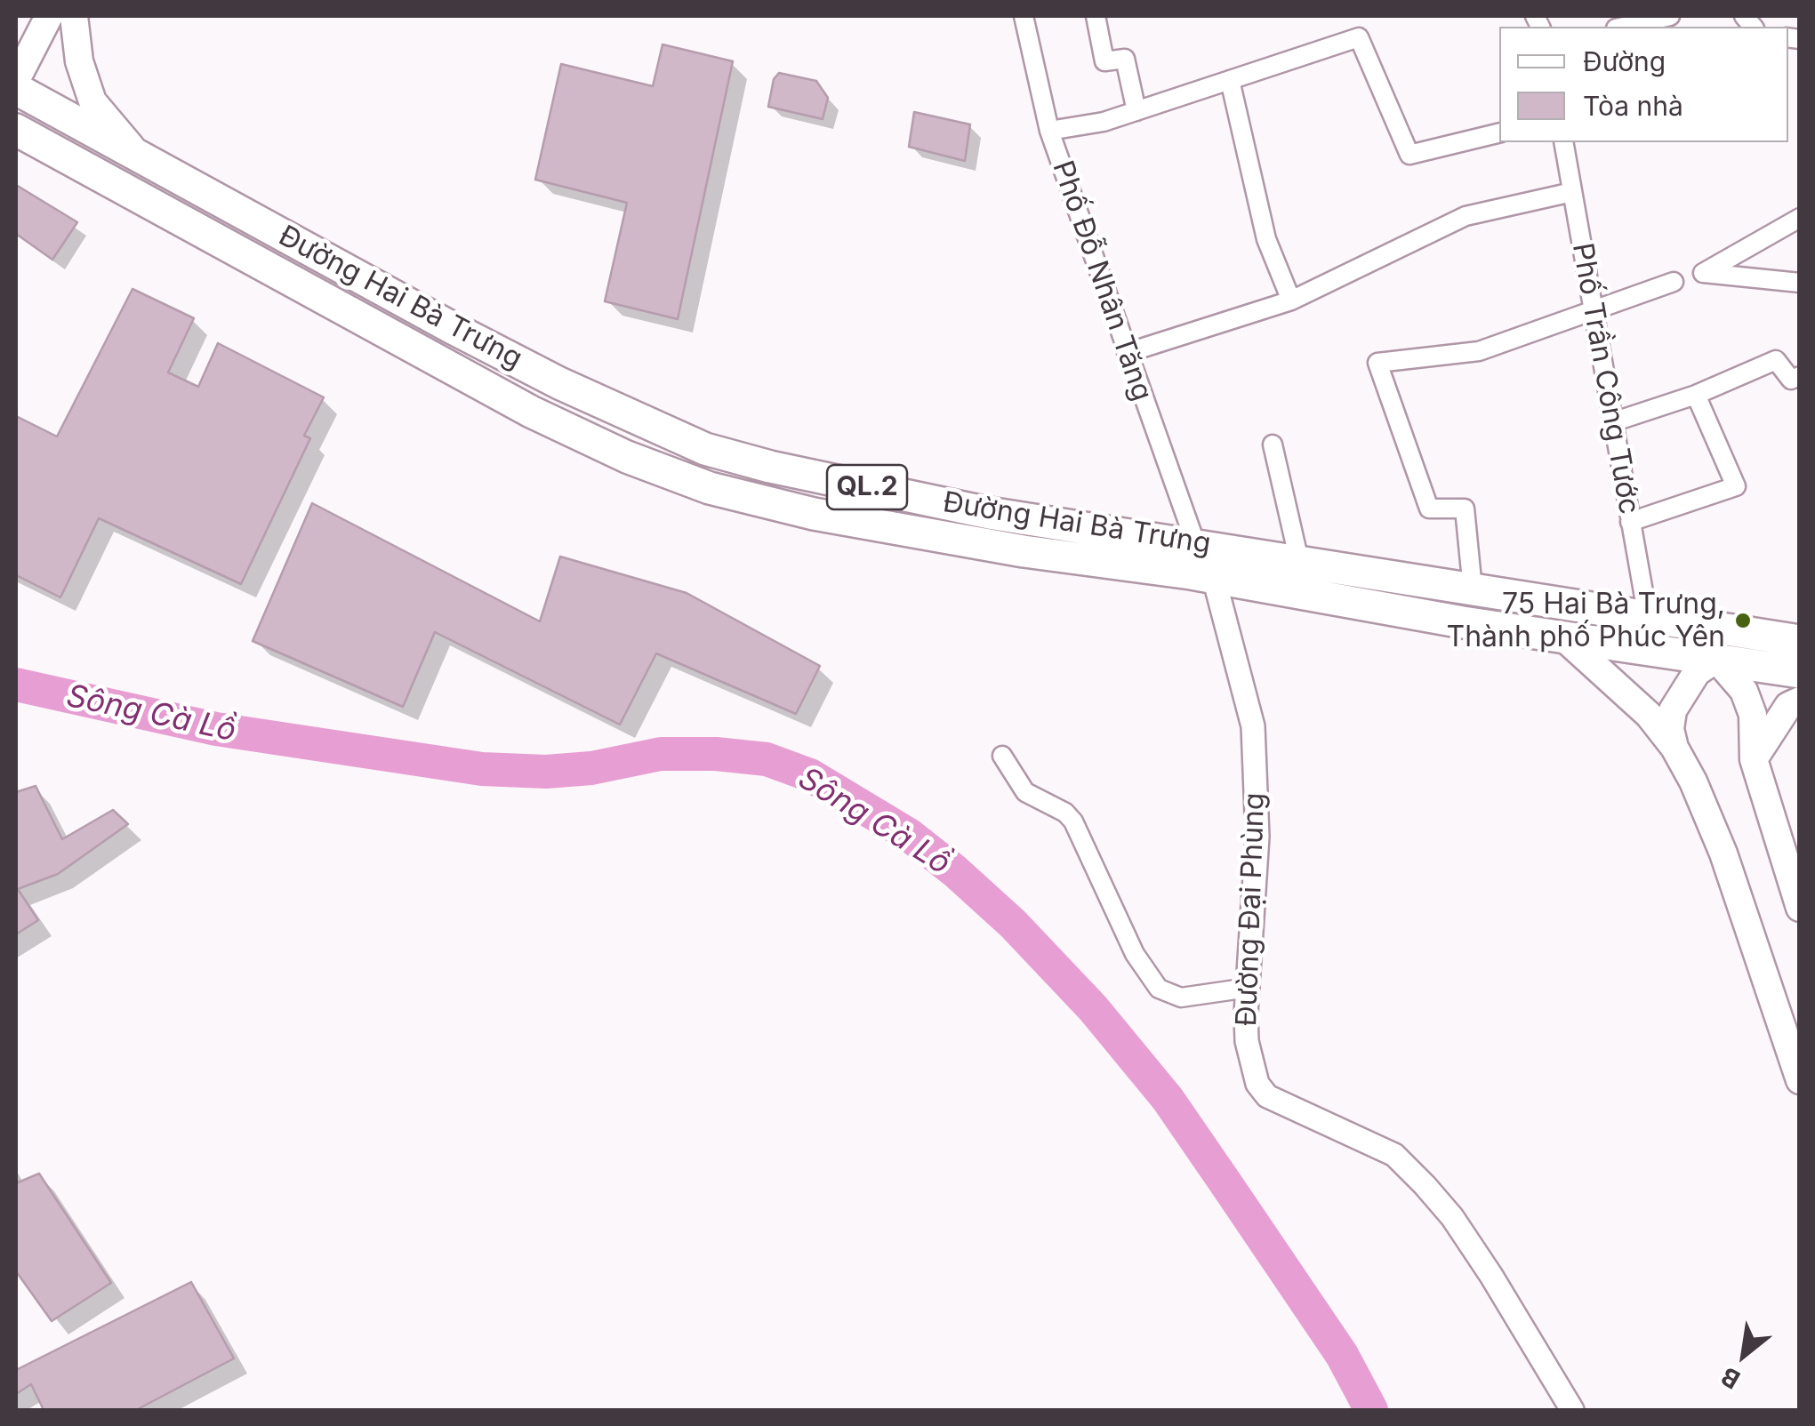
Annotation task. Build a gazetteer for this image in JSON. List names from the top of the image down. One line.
{"streets":{"highway":["Đường Hai Bà Trưng","QL.2"],"street":["Phố Đỗ Nhân Tăng","Phố Trần Công Tước","Đường Đại Phùng"]},"crossings":[["Phố Đỗ Nhân Tăng","Đường Hai Bà Trưng"],["Phố Đỗ Nhân Tăng","Đường Đại Phùng"],["Đường Hai Bà Trưng","Phố Trần Công Tước"],["Đường Hai Bà Trưng","Đường Đại Phùng"]],"water":["Sông Cà Lồ"],"places":["75 Hai Bà Trưng, Thành phố Phúc Yên"],"legend":["Đường","Tòa nhà"],"north":"bottom left"}
